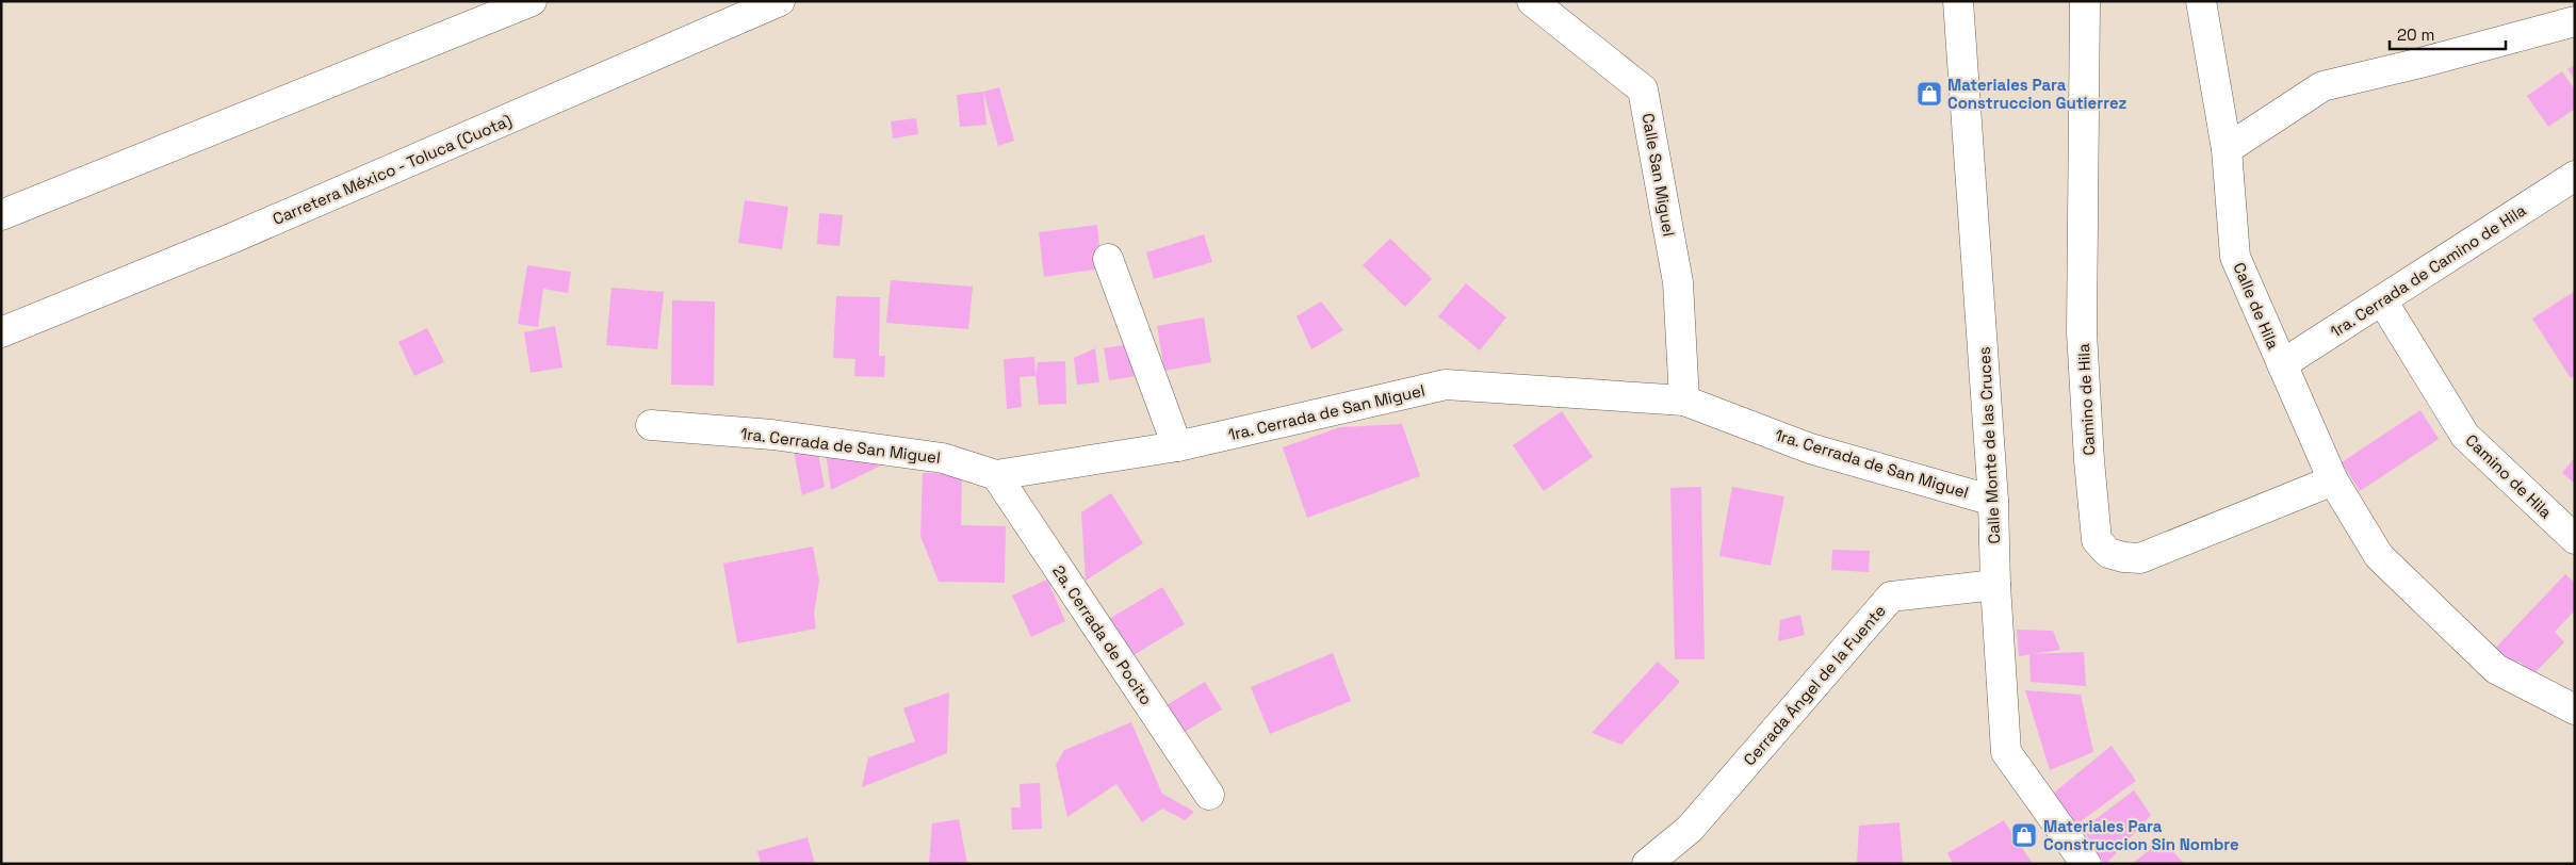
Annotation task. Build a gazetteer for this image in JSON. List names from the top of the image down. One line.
{"streets":{"main road":["Carretera México - Toluca (Cuota)","Calle San Miguel","1ra. Cerrada de Camino de Hila","Calle de Hila","Camino de Hila","1ra. Cerrada de San Miguel","Calle Monte de las Cruces","2a. Cerrada de Pocito","Cerrada Ángel de la Fuente"]},"crossings":[["Calle San Miguel","1ra. Cerrada de San Miguel"],["1ra. Cerrada de Camino de Hila","Calle de Hila"],["1ra. Cerrada de Camino de Hila","Camino de Hila"],["Calle de Hila","Camino de Hila"],["1ra. Cerrada de San Miguel","Calle Monte de las Cruces"],["1ra. Cerrada de San Miguel","2a. Cerrada de Pocito"],["Calle Monte de las Cruces","Cerrada Ángel de la Fuente"]],"places":{"shop":["Materiales Para Construccion Gutierrez","Materiales Para Construccion Sin Nombre"]},"scale_bar":"20 m"}
